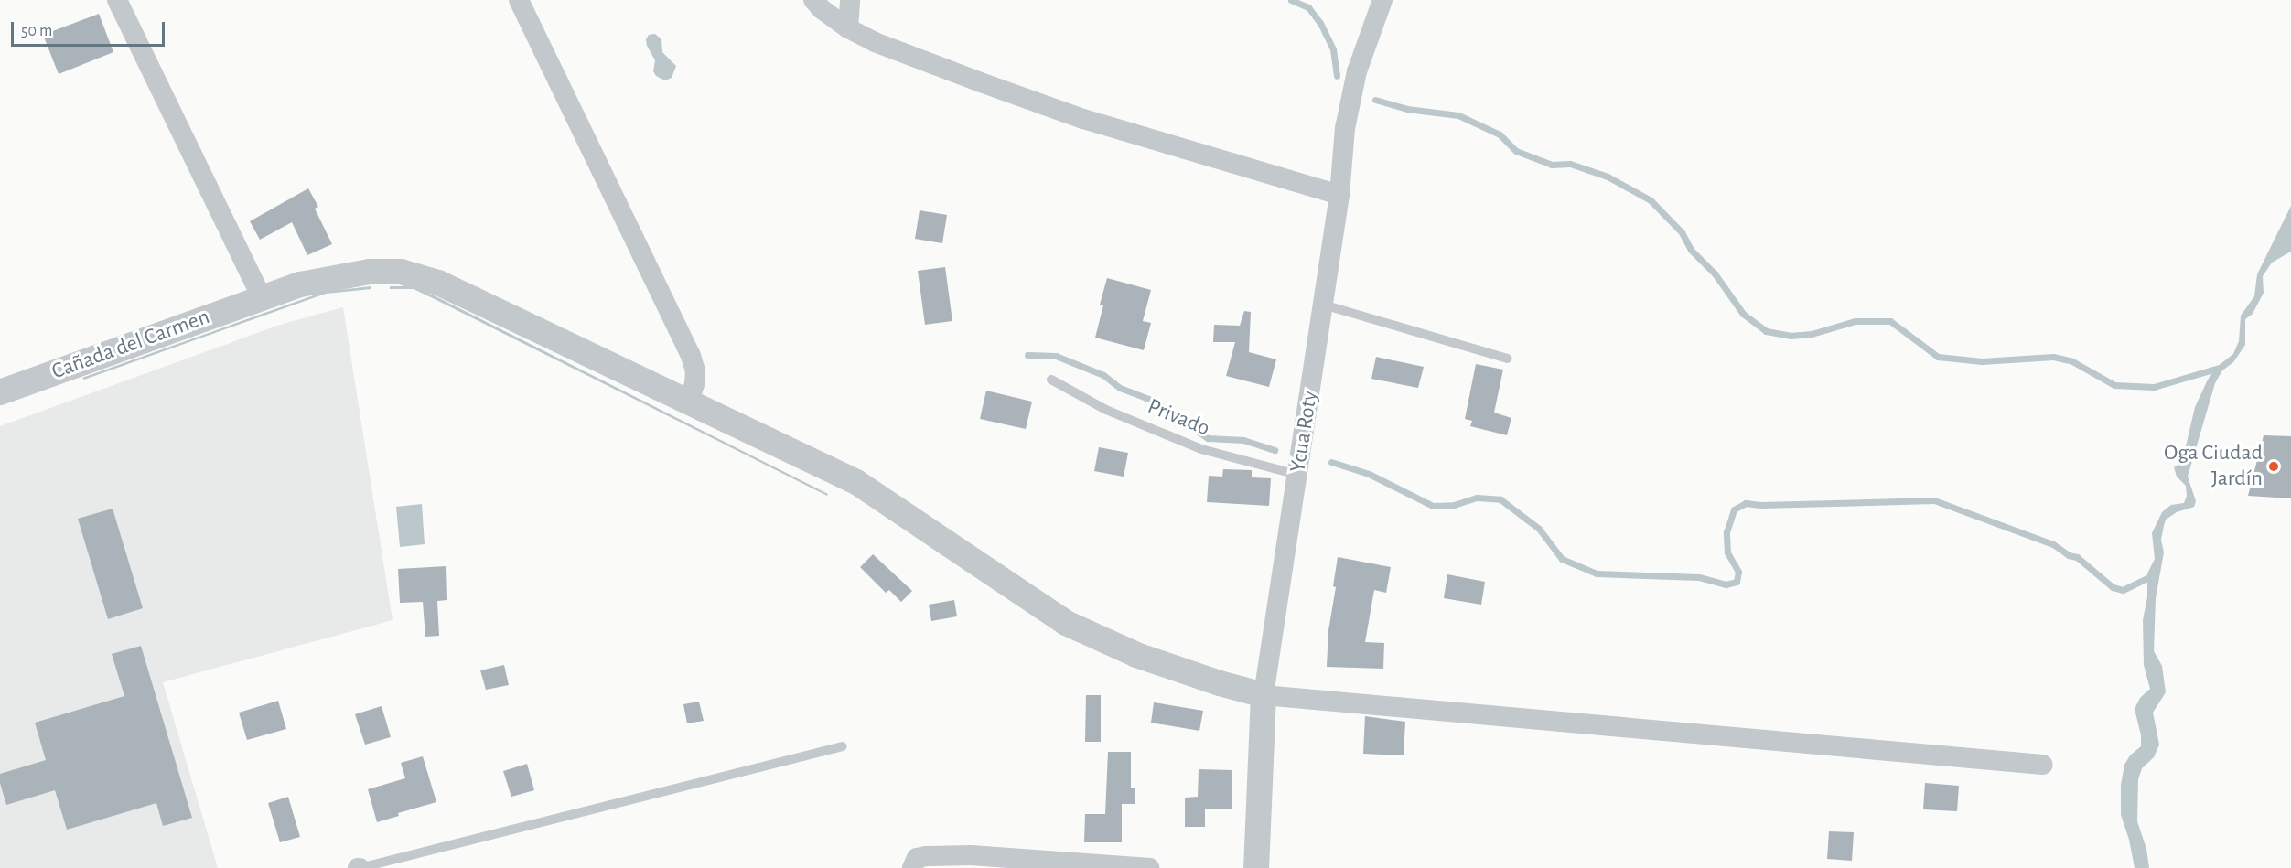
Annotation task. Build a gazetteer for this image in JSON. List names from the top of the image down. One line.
{"streets":{"street":["Cañada del Carmen","Ycua Roty"],"lane":["Privado"]},"crossings":[["Cañada del Carmen","Ycua Roty"],["Privado","Ycua Roty"]],"places":["Oga Ciudad Jardín"],"scale_bar":"50 m"}
